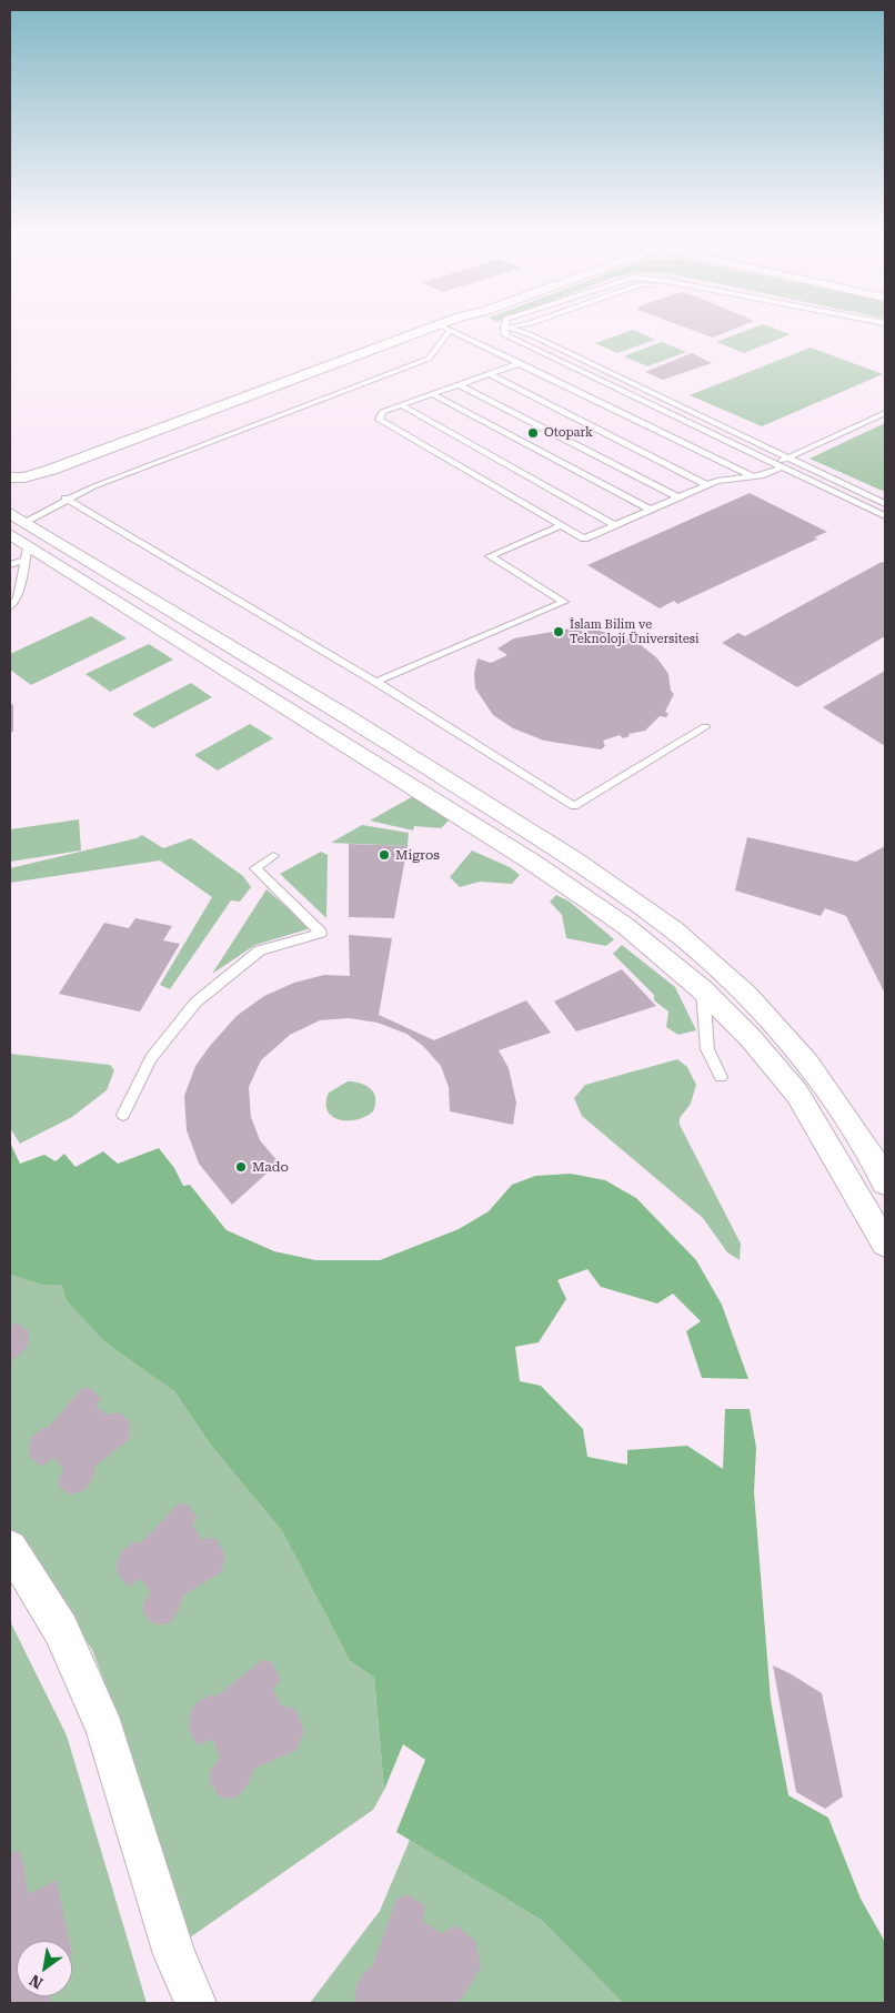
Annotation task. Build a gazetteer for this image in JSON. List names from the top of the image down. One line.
{"places":["Otopark","İslam Bilim ve Teknoloji Üniversitesi","Migros","Mado"],"north":"bottom left"}
